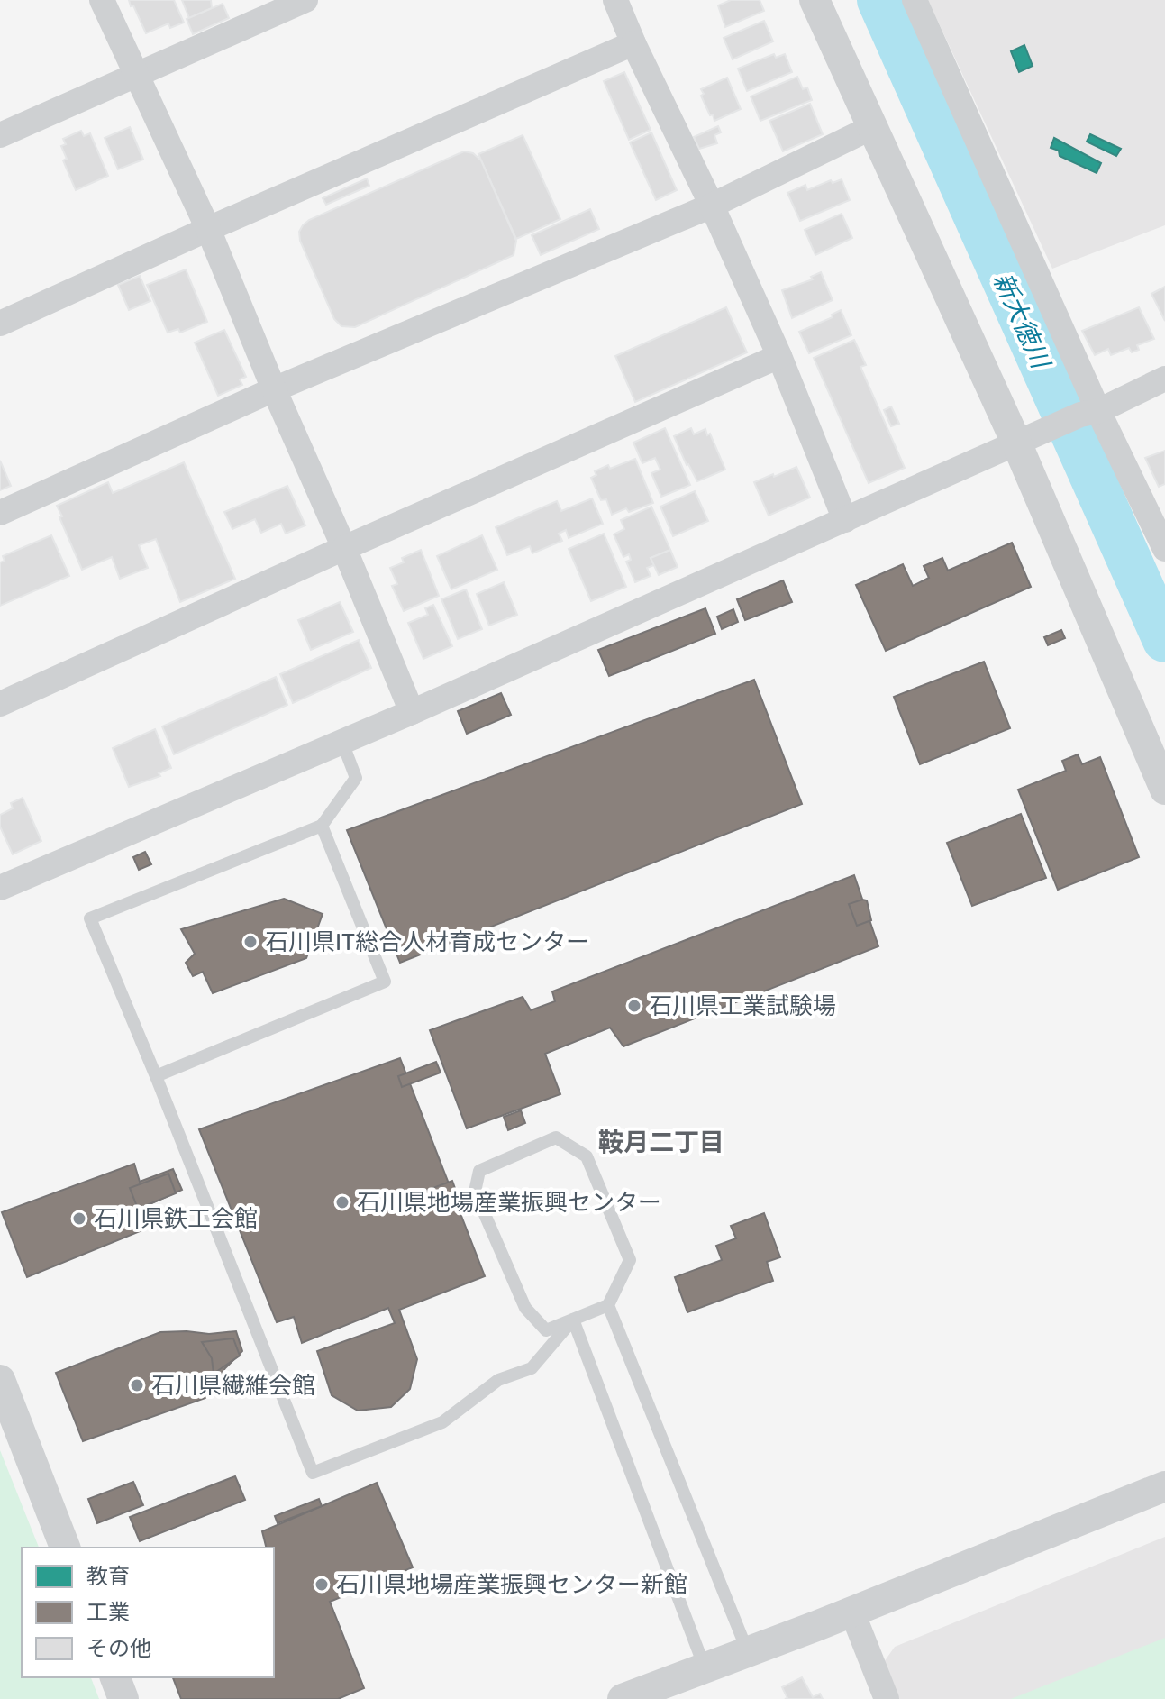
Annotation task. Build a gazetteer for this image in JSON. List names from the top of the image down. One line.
{"districts":["鞍月二丁目"],"water":["新大徳川"],"places":["石川県IT総合人材育成センター","石川県工業試験場","石川県地場産業振興センター","石川県鉄工会館","石川県繊維会館","石川県地場産業振興センター新館"],"legend":["教育","工業","その他"]}
